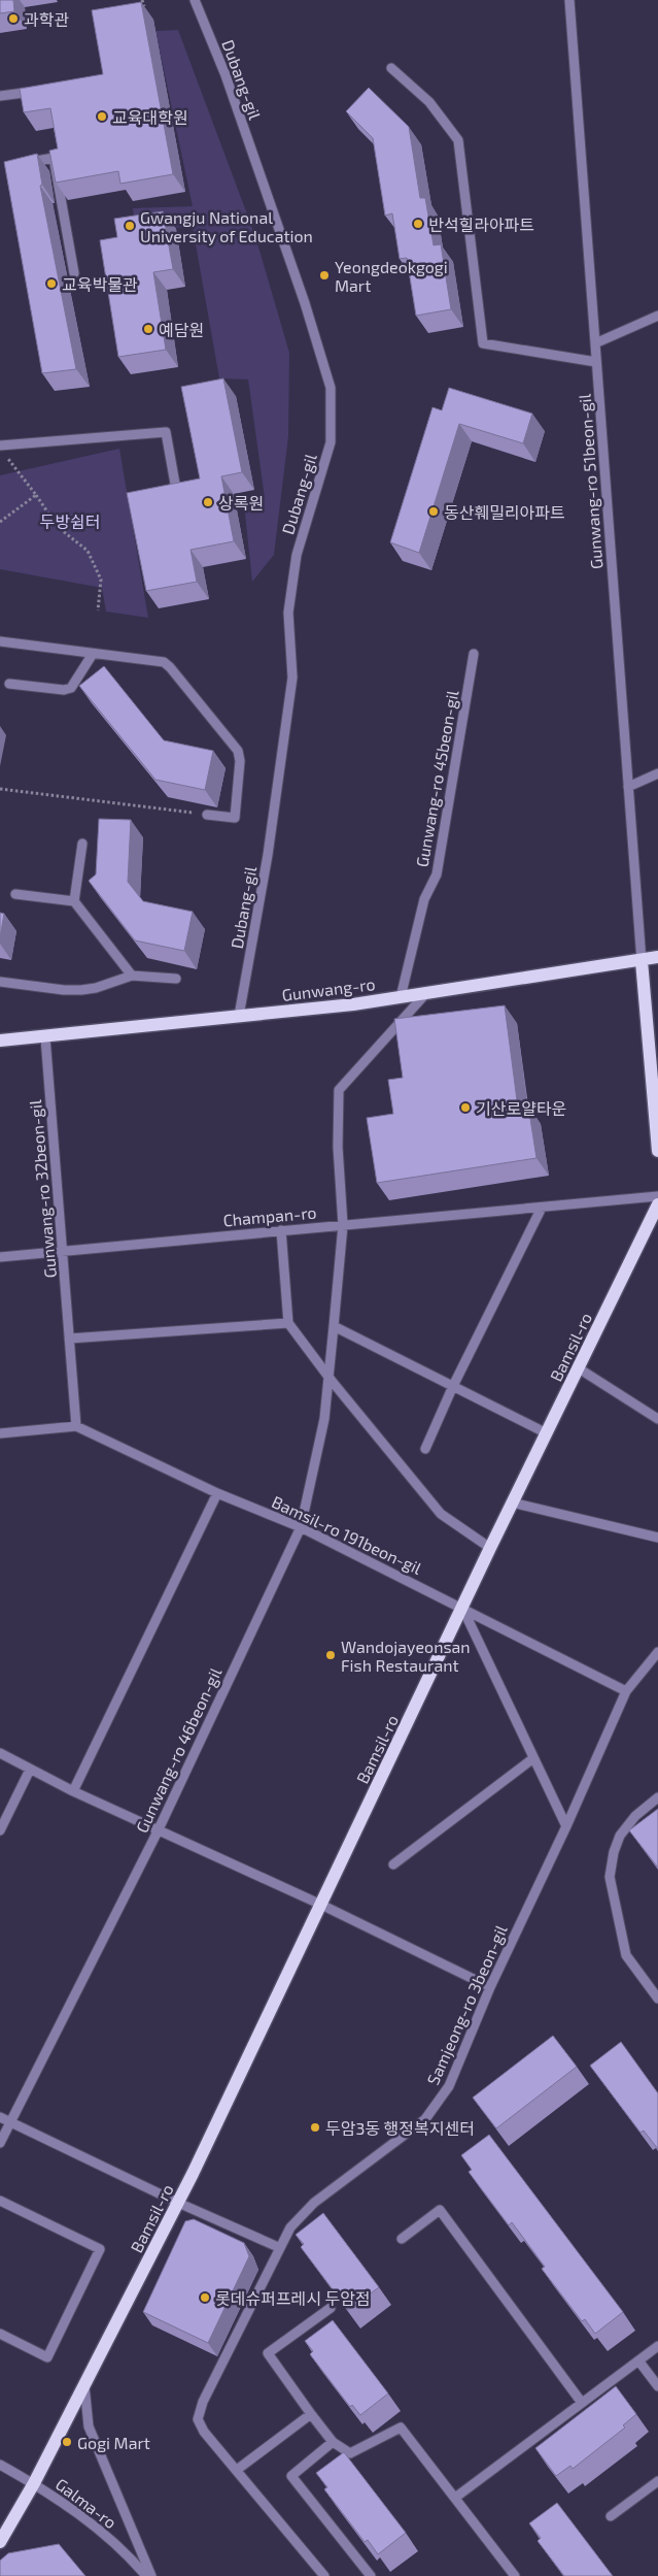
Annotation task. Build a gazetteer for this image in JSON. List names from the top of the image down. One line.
{"streets":{"main road":["Gunwang-ro","Bamsil-ro"],"street":["Dubang-gil","Gunwang-ro 51beon-gil","Gunwang-ro 45beon-gil","Gunwang-ro 32beon-gil","Champan-ro","Bamsil-ro 191beon-gil","Gunwang-ro 46beon-gil","Samjeong-ro 3beon-gil","Galma-ro"]},"crossings":[["Dubang-gil","Gunwang-ro"],["Gunwang-ro 51beon-gil","Gunwang-ro"],["Gunwang-ro 45beon-gil","Gunwang-ro"],["Gunwang-ro","Gunwang-ro 32beon-gil"],["Gunwang-ro","Gunwang-ro 46beon-gil"],["Gunwang-ro 32beon-gil","Champan-ro"],["Gunwang-ro 32beon-gil","Bamsil-ro 191beon-gil"],["Champan-ro","Gunwang-ro 46beon-gil"],["Bamsil-ro","Bamsil-ro 191beon-gil"],["Bamsil-ro","Galma-ro"],["Bamsil-ro 191beon-gil","Gunwang-ro 46beon-gil"]],"parks":["두방쉼터"],"places":["과학관","교육대학원","반석힐라아파트","Gwangju National University of Education","Yeongdeokgogi Mart","교육박물관","예담원","상록원","동산훼밀리아파트","기산로얄타운","Wandojayeonsan Fish Restaurant","두암3동 행정복지센터","롯데슈퍼프레시 두암점","Gogi Mart"]}
